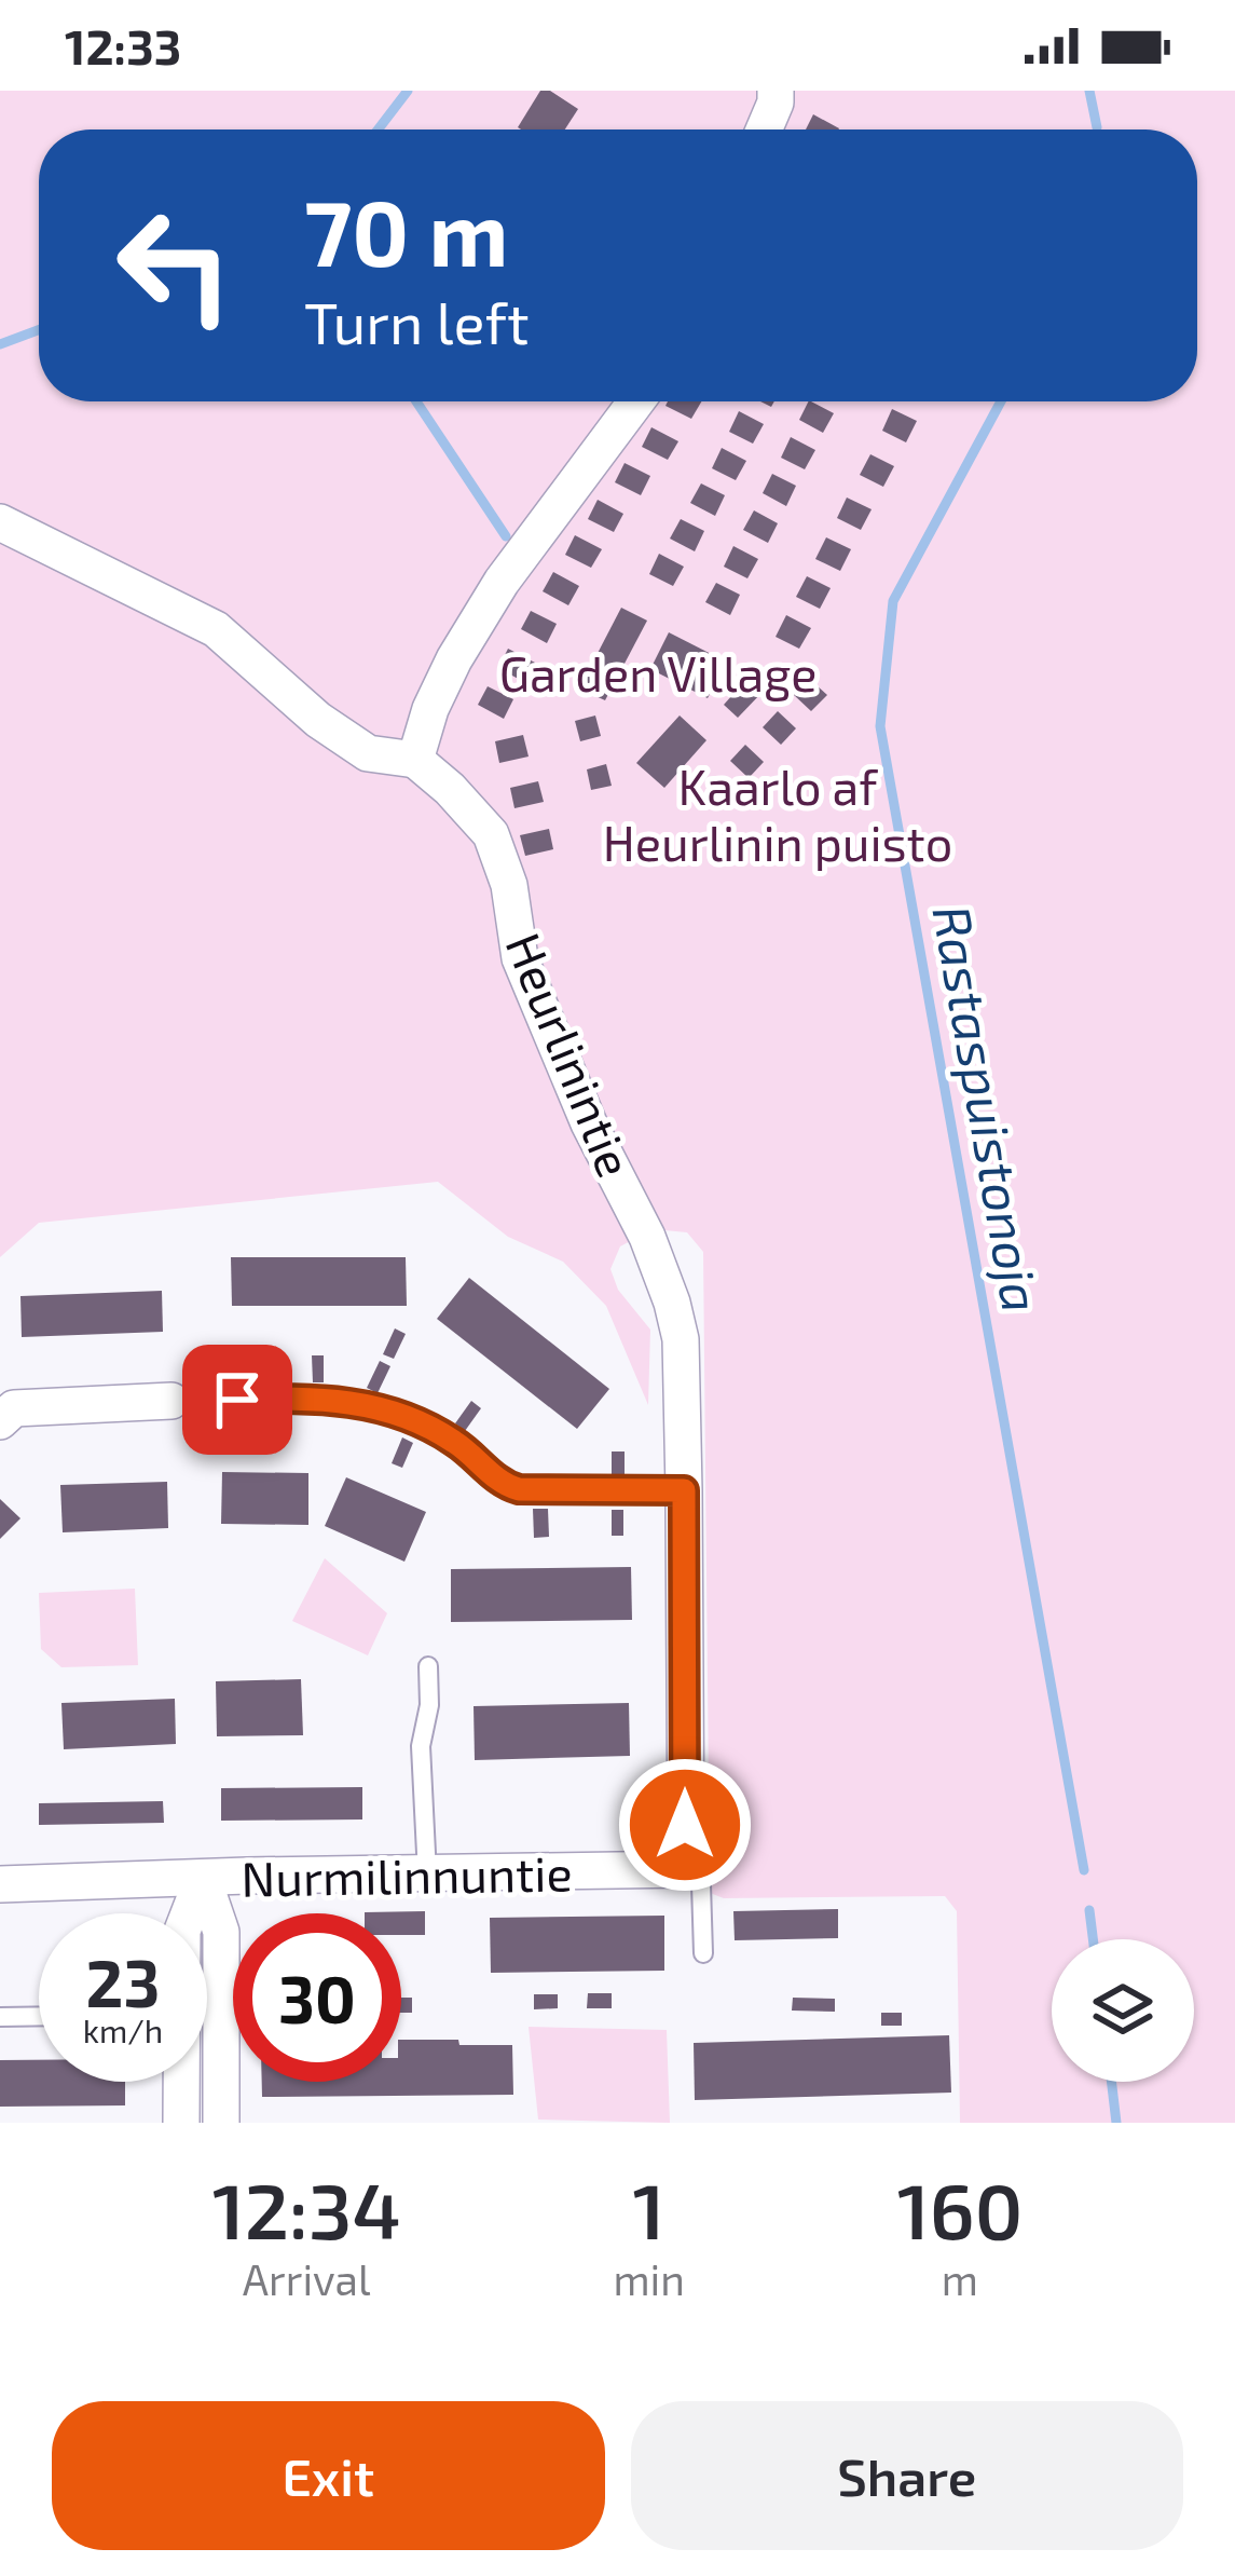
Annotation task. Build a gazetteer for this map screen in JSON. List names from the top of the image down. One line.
{"streets":{"street":["Heurlinintie","Nurmilinnuntie"]},"water":["Rastaspuistonoja"],"parks":["Garden Village","Kaarlo af Heurlinin puisto"],"page":{"status":"12:33","turn":["70 m","Turn left"],"speed":"23 km/h","limit":"30","eta":["12:34","Arrival","1","min","160","m"],"buttons":["Exit","Share"]}}
